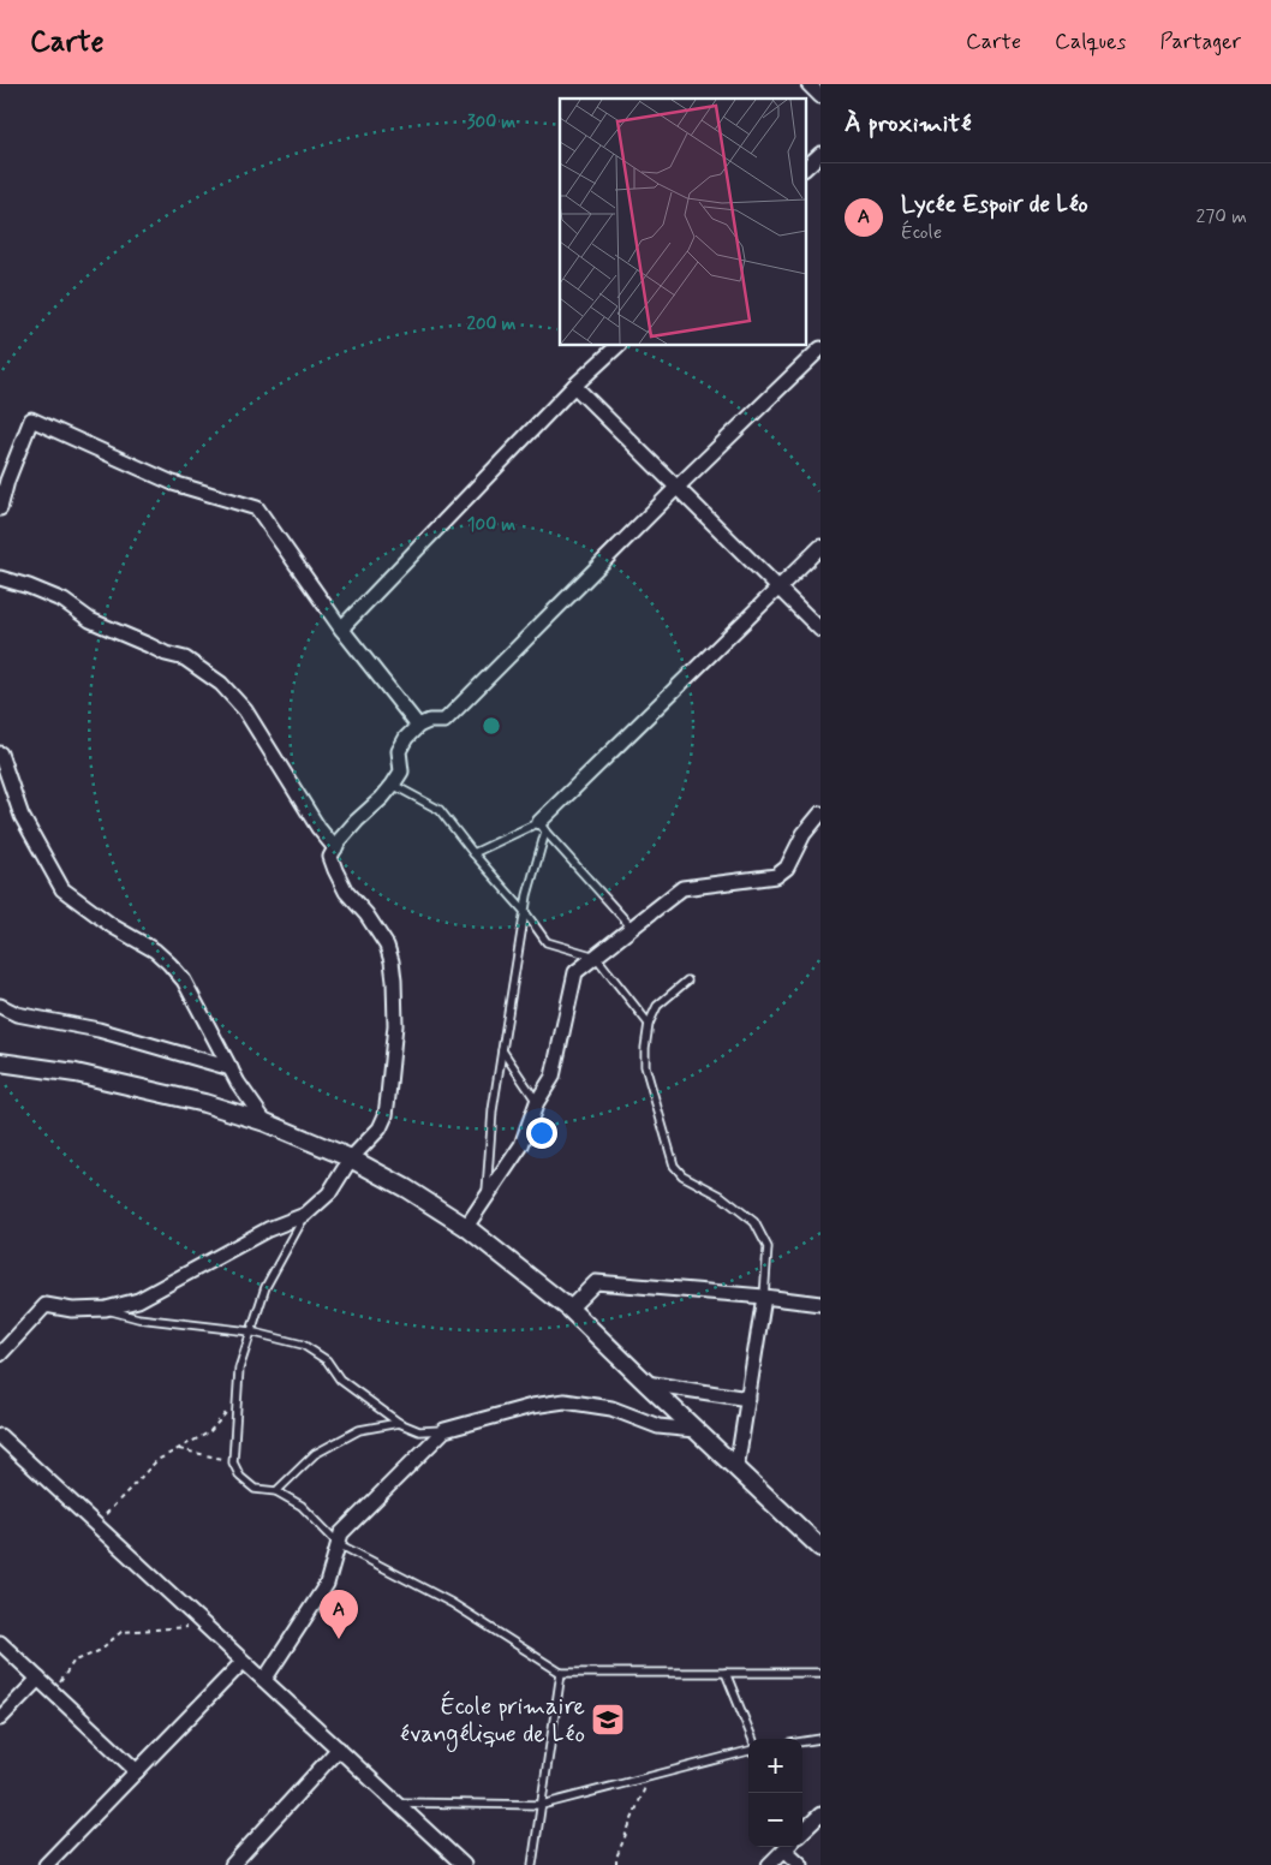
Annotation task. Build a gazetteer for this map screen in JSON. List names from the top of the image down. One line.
{"places":{"school or university":["École primaire évangélique de Léo"]},"page":{"header":"Carte","nav":["Carte","Calques","Partager"],"heading":"À proximité","list":[{"mark":"A","name":"Lycée Espoir de Léo","note":"École","value":"270 m"}],"pins":"A","map_buttons":["+","−"]},"rings":["300 m","200 m","100 m"]}
